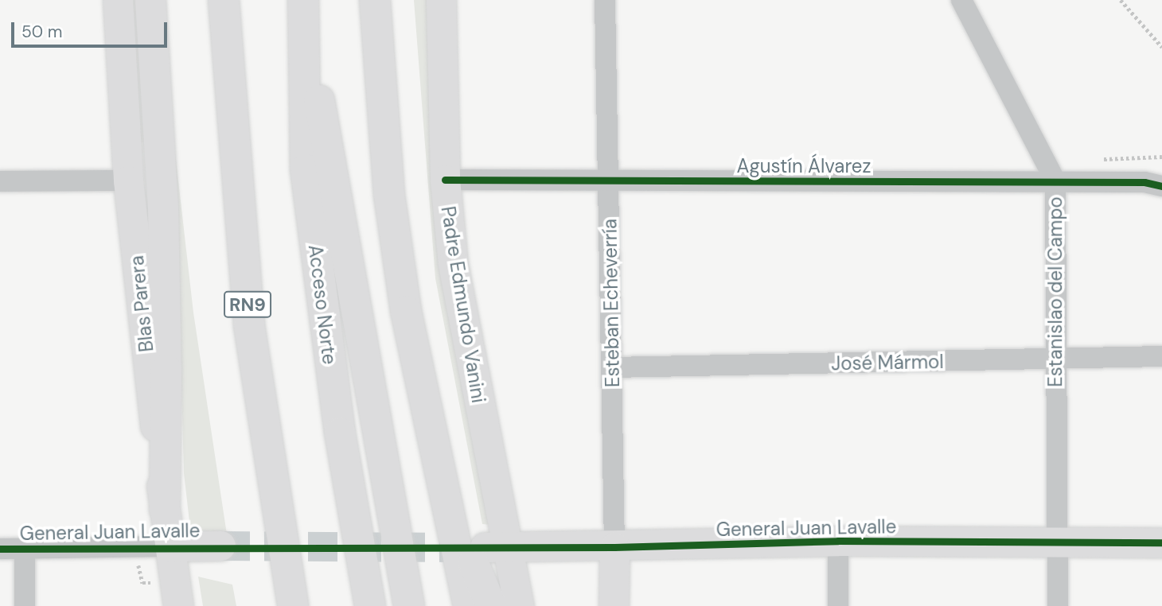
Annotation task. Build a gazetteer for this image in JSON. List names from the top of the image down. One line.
{"streets":{"highway":["RN9","Acceso Norte"],"street":["Agustín Álvarez","Estanislao del Campo","Esteban Echeverría","Blas Parera","Padre Edmundo Vanini","José Mármol","General Juan Lavalle"]},"crossings":[["Agustín Álvarez","Estanislao del Campo"],["Agustín Álvarez","Esteban Echeverría"],["Agustín Álvarez","Padre Edmundo Vanini"],["Estanislao del Campo","José Mármol"],["Estanislao del Campo","General Juan Lavalle"],["Esteban Echeverría","José Mármol"],["Esteban Echeverría","General Juan Lavalle"],["Blas Parera","General Juan Lavalle"],["Padre Edmundo Vanini","General Juan Lavalle"]],"scale_bar":"50 m"}
